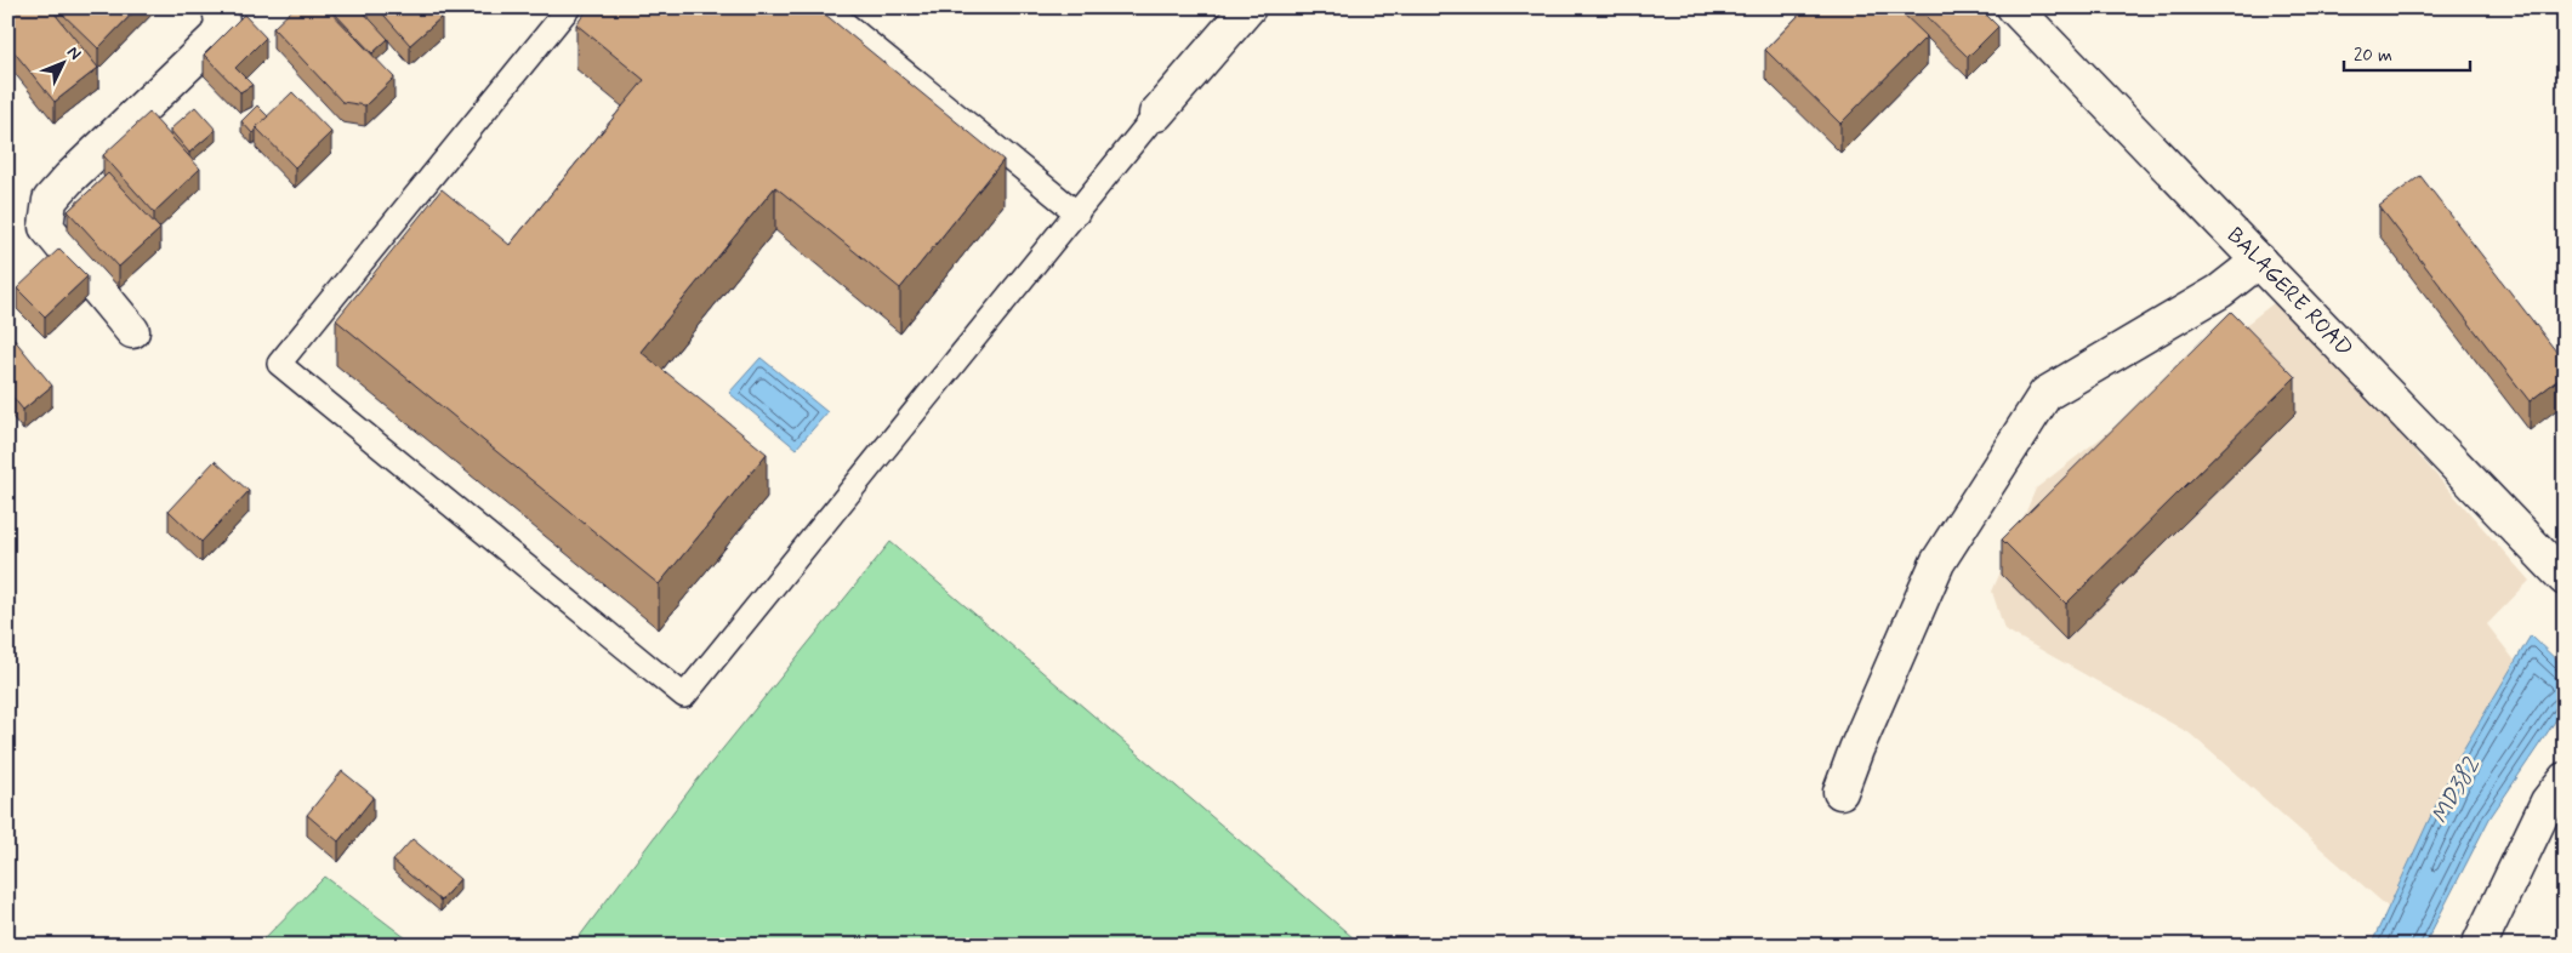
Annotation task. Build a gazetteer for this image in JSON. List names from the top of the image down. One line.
{"streets":{"street":["BALAGERE ROAD"]},"water":["MD382"],"scale_bar":"20 m","north":"top right"}
